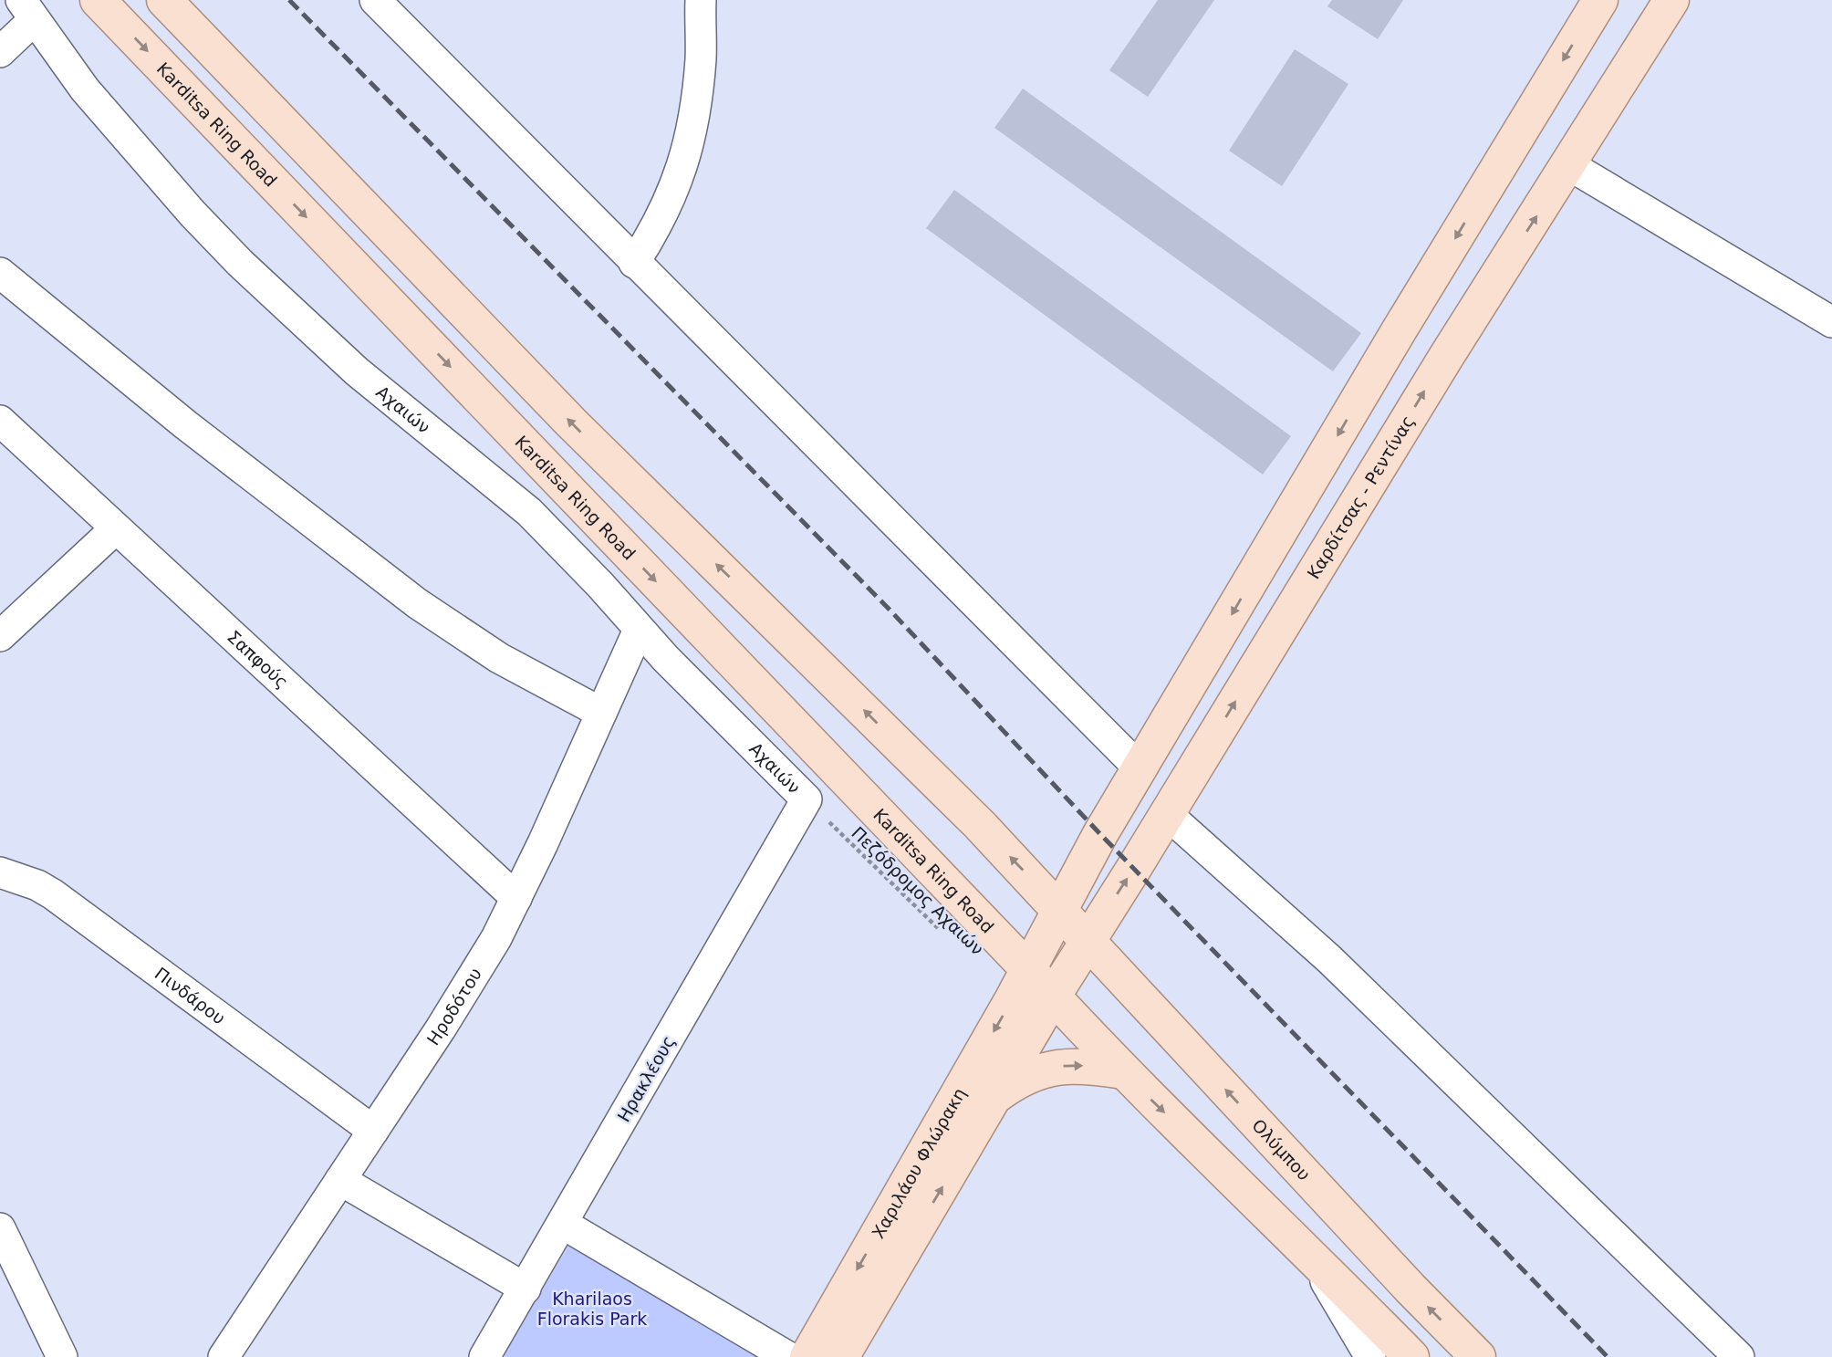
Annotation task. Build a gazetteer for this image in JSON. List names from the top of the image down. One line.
{"streets":{"main road":["Karditsa Ring Road","Καρδίτσας - Ρεντίνας","Ολύμπου","Χαριλάου Φλώρακη"],"street":["Αχαιών","Σαπφούς","Πινδάρου","Ηροδότου","Ηρακλέους"],"path":["Πεζόδρομος Αχαιών"]},"crossings":[["Karditsa Ring Road","Καρδίτσας - Ρεντίνας"],["Karditsa Ring Road","Χαριλάου Φλώρακη"],["Αχαιών","Πεζόδρομος Αχαιών"],["Αχαιών","Ηροδότου"],["Αχαιών","Ηρακλέους"],["Καρδίτσας - Ρεντίνας","Ολύμπου"],["Καρδίτσας - Ρεντίνας","Χαριλάου Φλώρακη"],["Σαπφούς","Ηροδότου"],["Πεζόδρομος Αχαιών","Ηρακλέους"],["Πινδάρου","Ηροδότου"]],"parks":["Kharilaos Florakis Park"]}
